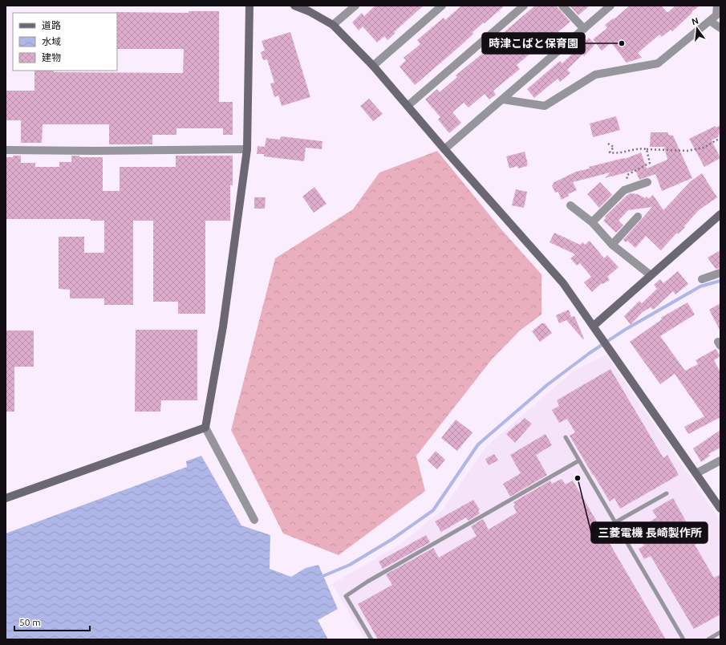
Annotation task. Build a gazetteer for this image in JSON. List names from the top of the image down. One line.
{"places":["時津こばと保育園","三菱電機 長崎製作所"],"legend":["道路","水域","建物"],"scale_bar":"50 m","north":"top"}
